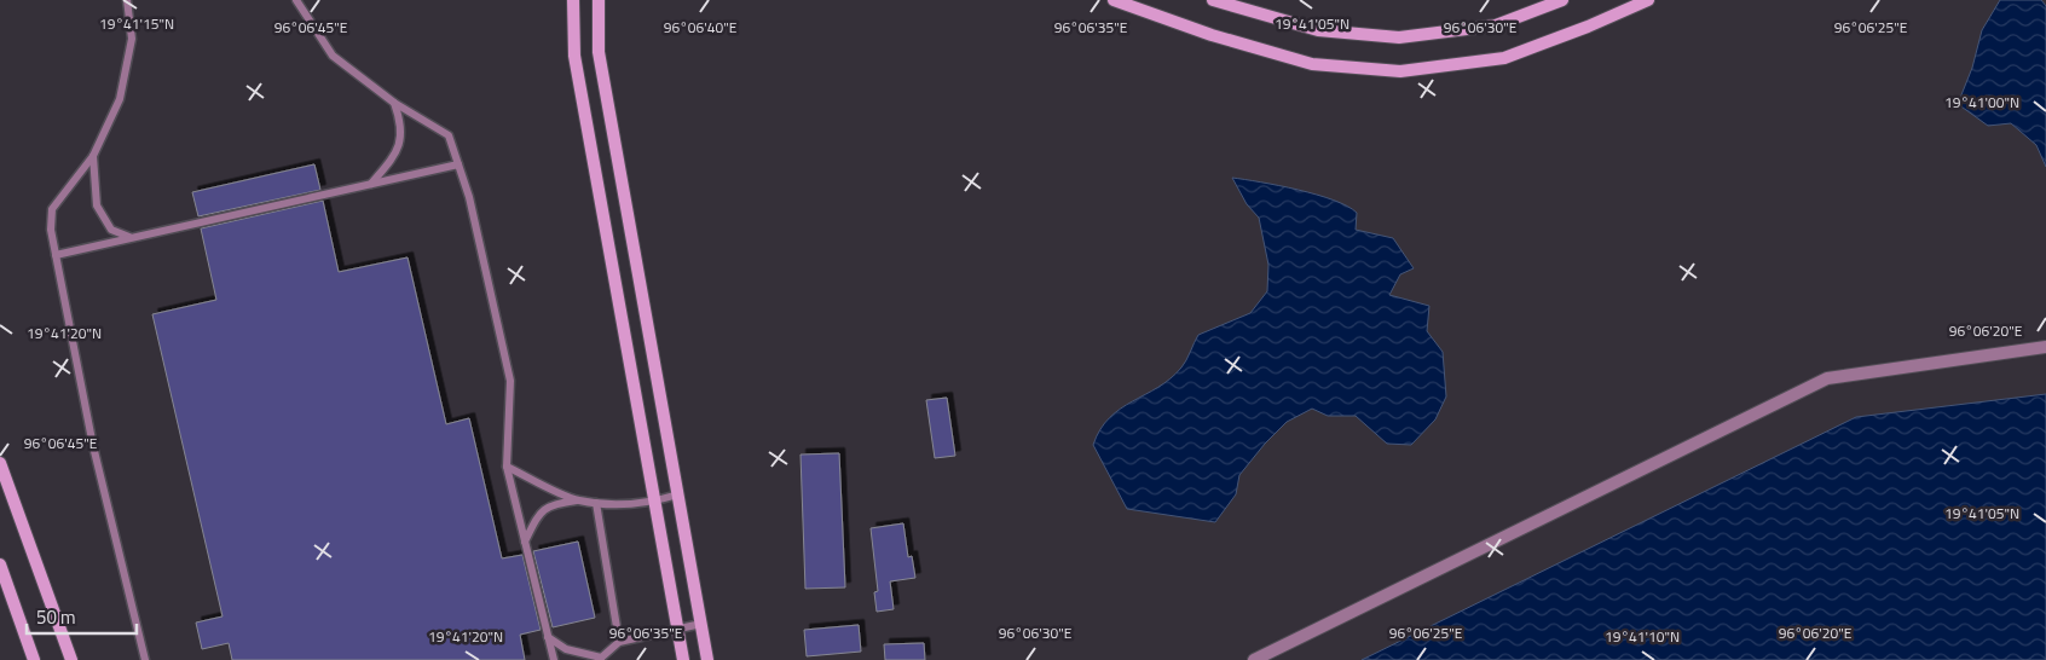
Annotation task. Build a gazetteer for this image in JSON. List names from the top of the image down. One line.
{"scale_bar":"50 m","coordinates":["19°41'15\"N","19°41'05\"N","96°06'45\"E","96°06'40\"E","96°06'35\"E","96°06'30\"E","96°06'25\"E","19°41'00\"N","96°06'20\"E","19°41'20\"N","19°41'10\"N"]}
